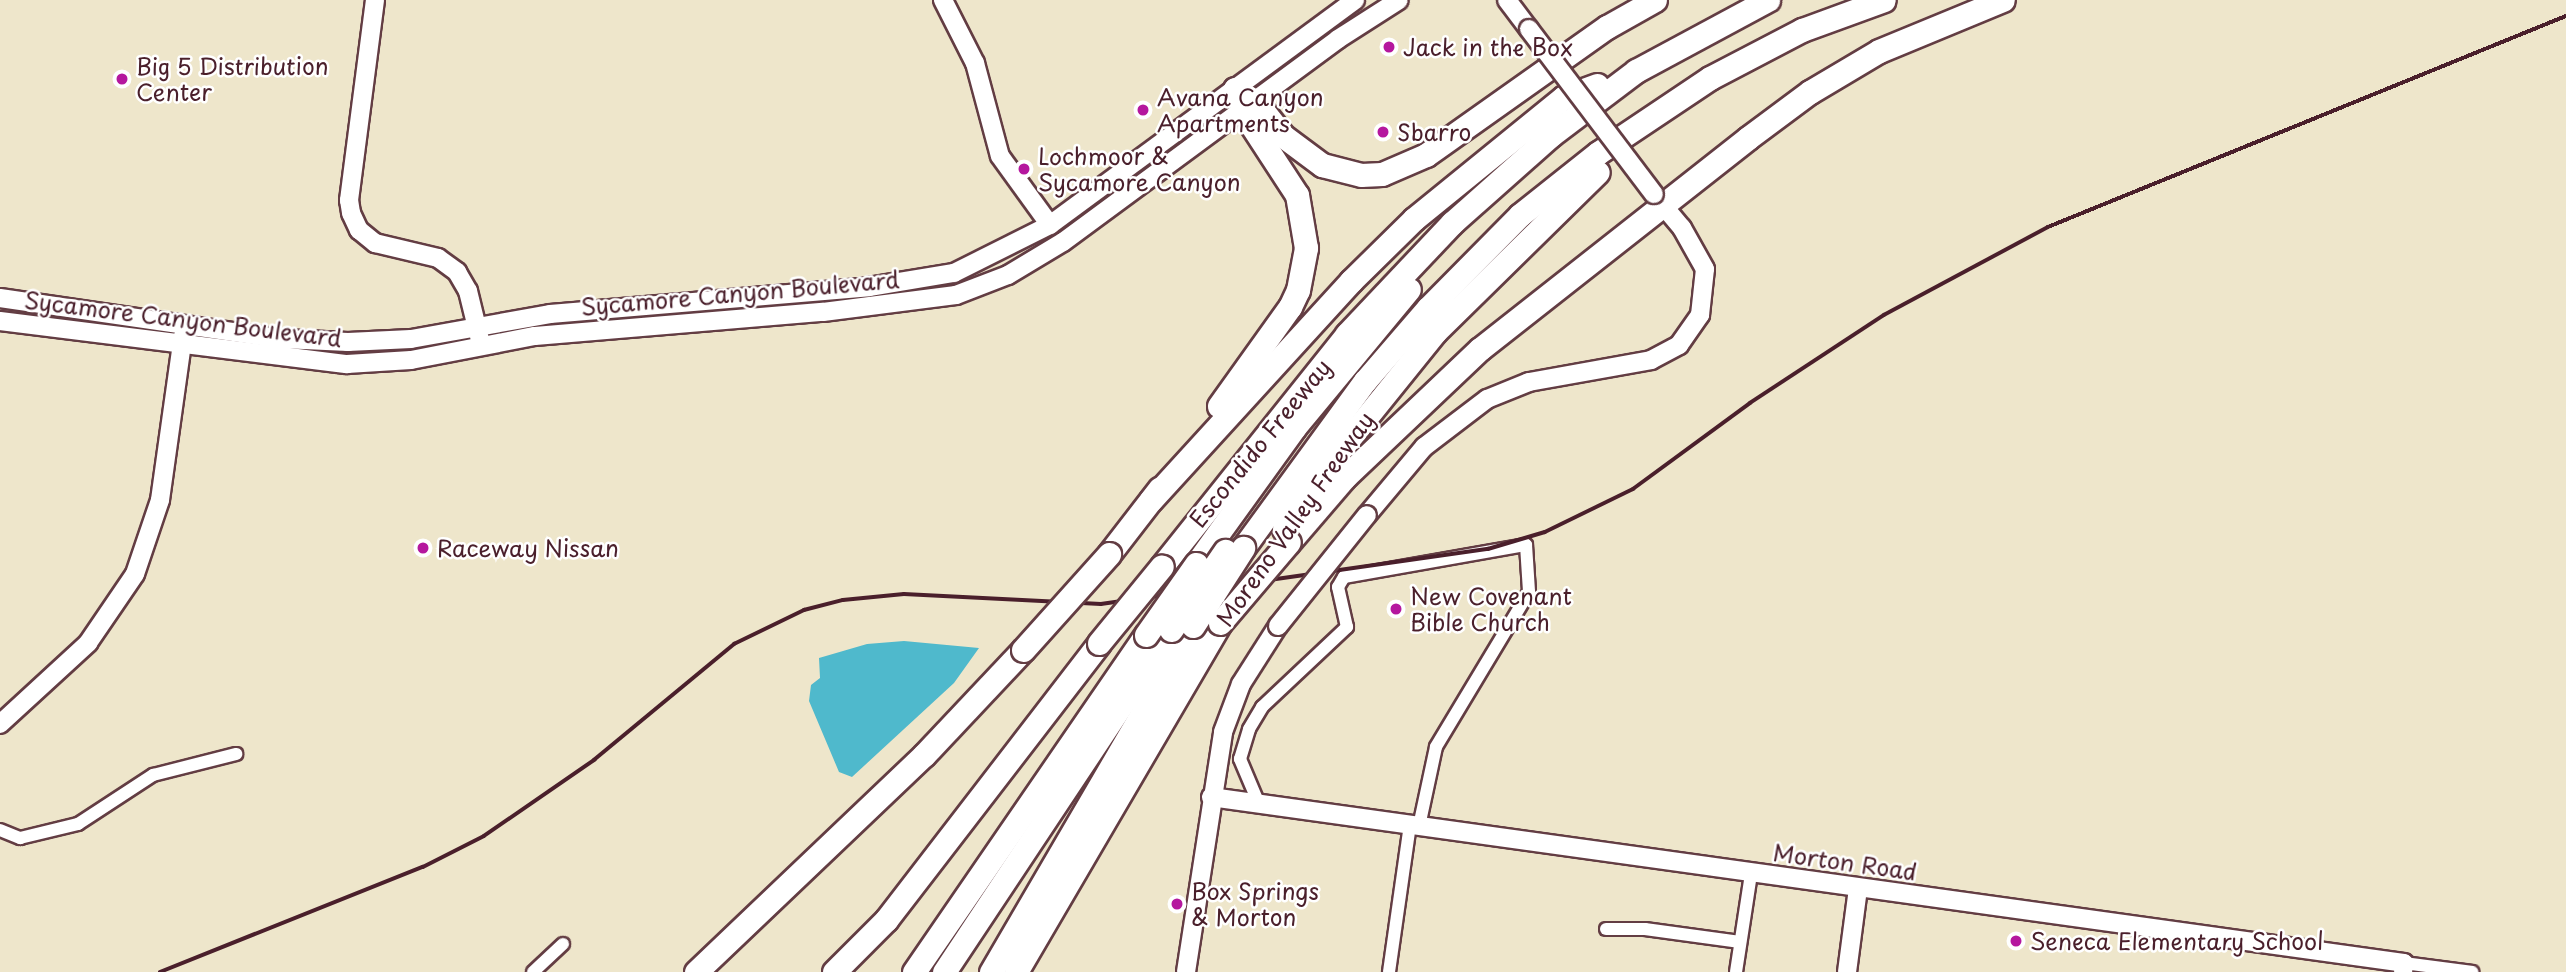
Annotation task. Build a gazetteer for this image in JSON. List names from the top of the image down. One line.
{"streets":{"highway":["Escondido Freeway","Moreno Valley Freeway"],"main road":["Sycamore Canyon Boulevard","Morton Road"]},"crossings":[["Escondido Freeway","Moreno Valley Freeway"]],"places":["Jack in the Box","Big 5 Distribution Center","Avana Canyon Apartments","Sbarro","Lochmoor & Sycamore Canyon","Raceway Nissan","New Covenant Bible Church","Box Springs & Morton","Seneca Elementary School"]}
